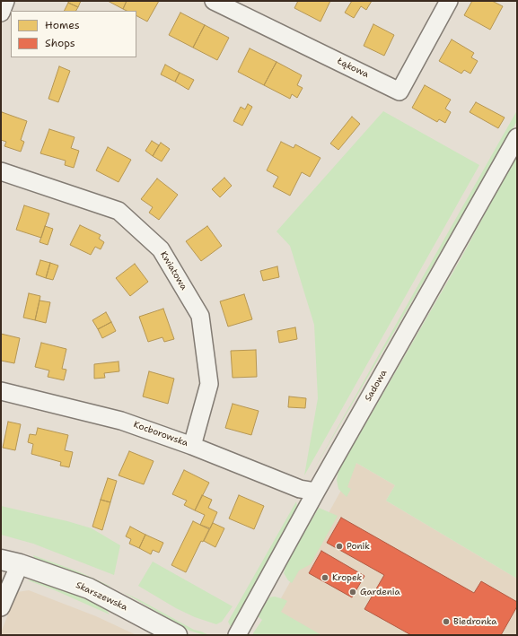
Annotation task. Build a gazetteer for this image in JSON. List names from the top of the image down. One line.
{"streets":{"main road":["Skarszewska"],"street":["Łąkowa","Kwiatowa","Sadowa","Kocborowska"]},"crossings":[["Kwiatowa","Kocborowska"],["Sadowa","Kocborowska"]],"places":["Ponik","Kropek","Gardenia","Biedronka"],"legend":["Homes","Shops"]}
